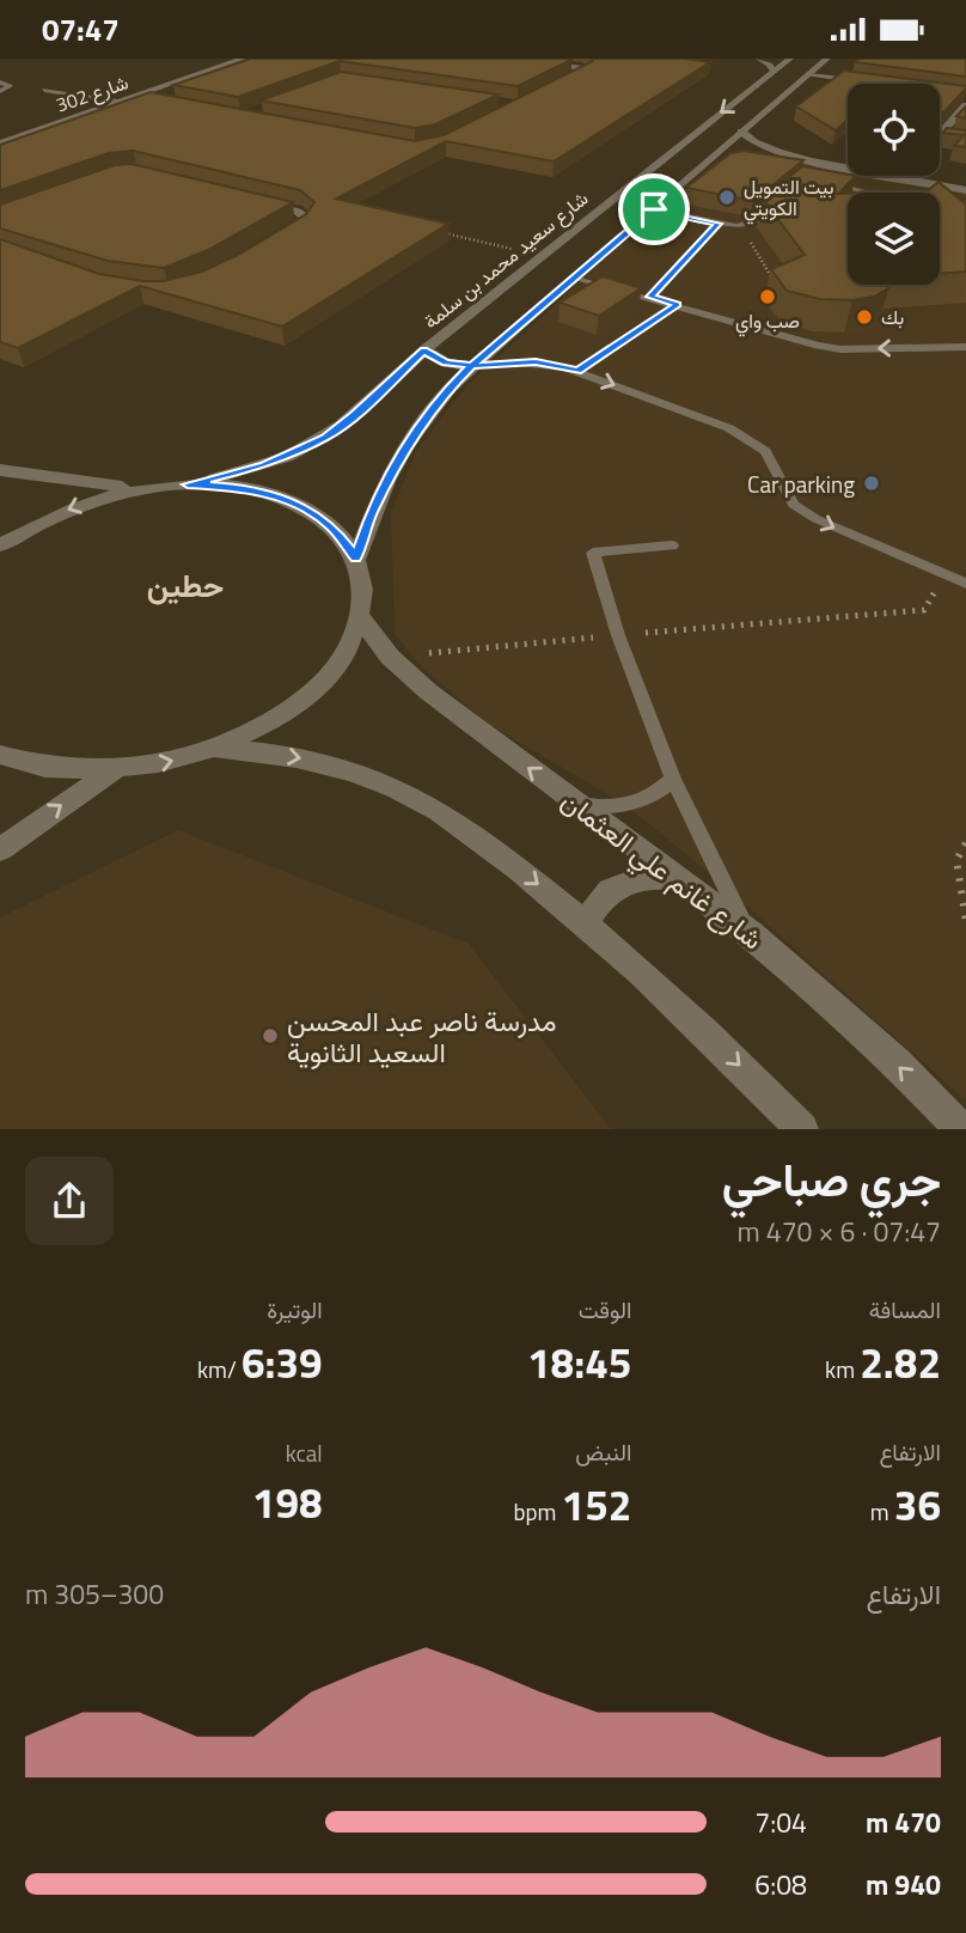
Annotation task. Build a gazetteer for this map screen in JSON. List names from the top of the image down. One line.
{"streets":{"street":["شارع 302","شارع سعيد محمد بن سلمة","شارع غانم علي العثمان"]},"districts":["حطين"],"places":["بيت التمويل الكويتي","صب واي","بك","Car parking","مدرسة ناصر عبد المحسن السعيد الثانوية"],"page":{"status":"07:47","heading":["جري صباحي","07:47 · 6 × 470 m"],"stats":[["المسافة","2.82 km"],["الوقت","18:45"],["الوتيرة","6:39 /km"],["الارتفاع","36 m"],["النبض","152 bpm"],["kcal","198"]],"chart":["الارتفاع","300–305 m"],"list":[{"name":"470 m","note":"7:04"},{"name":"940 m","note":"6:08"}]}}
